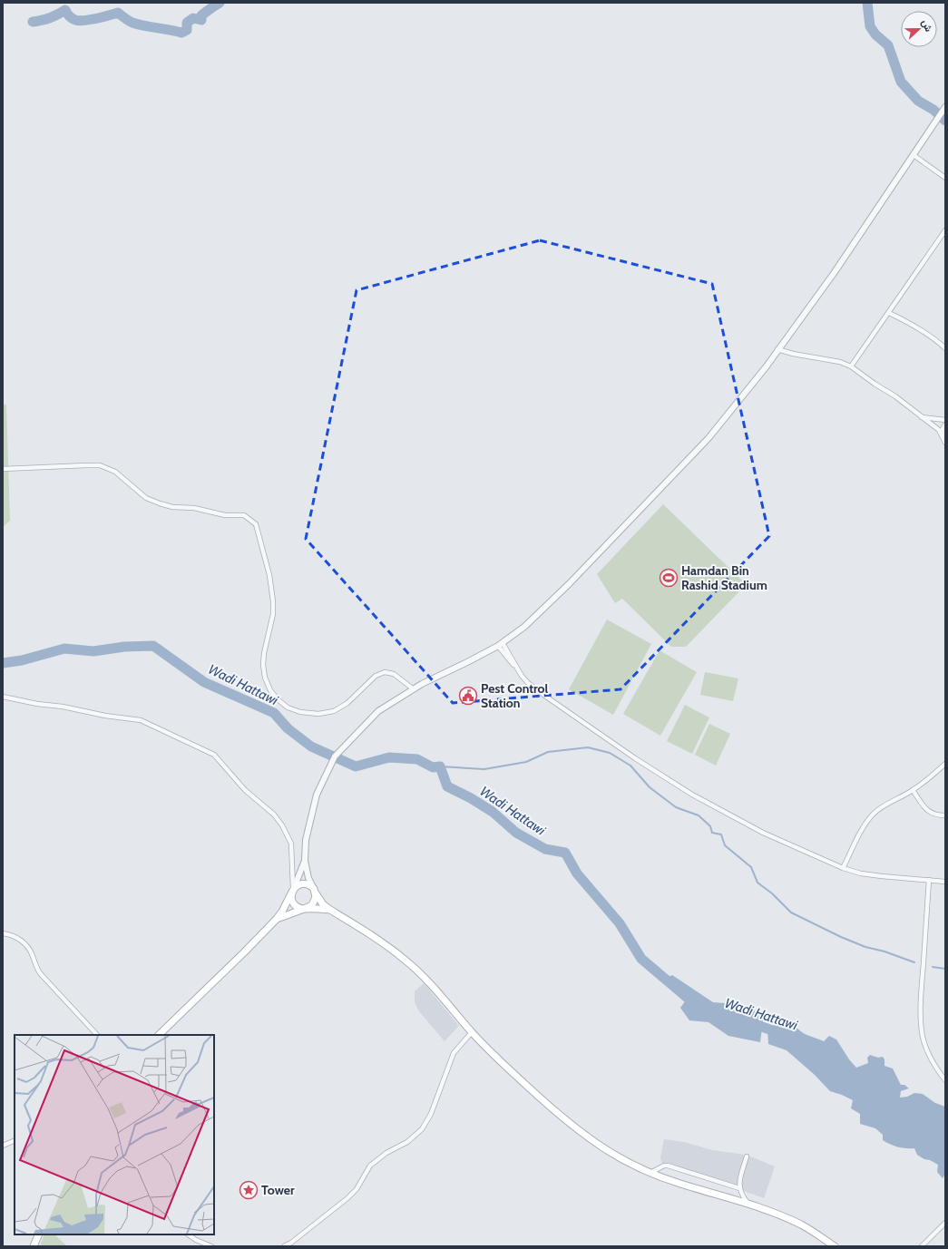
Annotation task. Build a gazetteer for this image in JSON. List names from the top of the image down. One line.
{"water":["Wadi Hattawi"],"places":{"sports":["Hamdan Bin Rashid Stadium"],"public building":["Pest Control Station"],"place":["Tower"]},"north":"right"}
